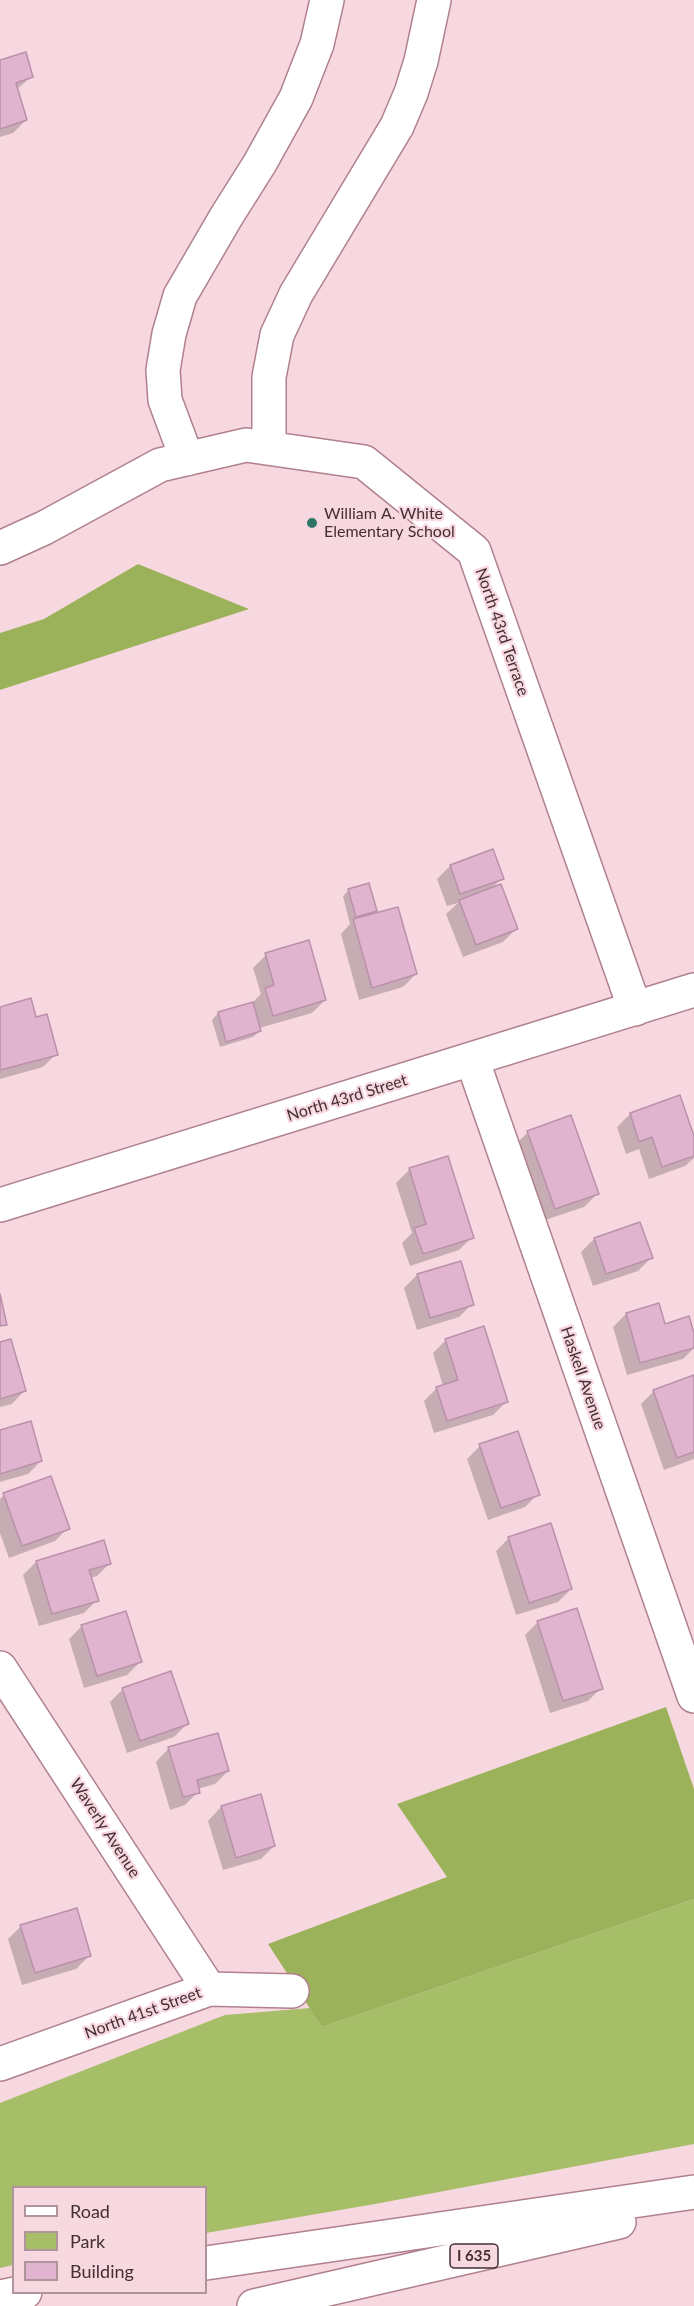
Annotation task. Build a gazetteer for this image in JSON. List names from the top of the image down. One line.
{"streets":{"main road":["North 43rd Terrace","North 43rd Street","Haskell Avenue","Waverly Avenue","North 41st Street","I 635"]},"crossings":[["North 43rd Terrace","North 43rd Street"],["North 43rd Street","Haskell Avenue"],["Waverly Avenue","North 41st Street"]],"places":["William A. White Elementary School"],"legend":["Road","Park","Building"]}
